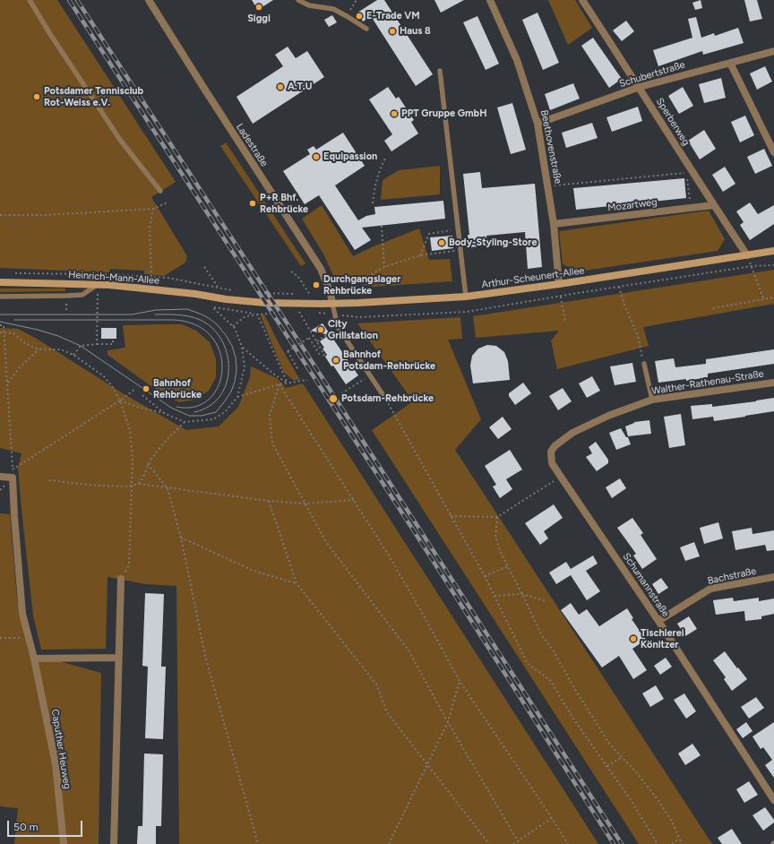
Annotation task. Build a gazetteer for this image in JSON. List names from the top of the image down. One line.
{"streets":{"main road":["Heinrich-Mann-Allee","Arthur-Scheunert-Allee"],"street":["Schubertstraße","Sperberweg","Ladestraße","Beethovenstraße","Mozartweg","Walther-Rathenau-Straße","Bachstraße","Schumannstraße","Caputher Heuweg"]},"crossings":[["Schubertstraße","Sperberweg"],["Schubertstraße","Beethovenstraße"],["Sperberweg","Mozartweg"],["Sperberweg","Arthur-Scheunert-Allee"],["Ladestraße","Arthur-Scheunert-Allee"],["Beethovenstraße","Mozartweg"],["Beethovenstraße","Arthur-Scheunert-Allee"],["Heinrich-Mann-Allee","Arthur-Scheunert-Allee"],["Walther-Rathenau-Straße","Schumannstraße"],["Bachstraße","Schumannstraße"]],"places":["Siggi","E-Trade VM","Haus 8","A.T.U","Potsdamer Tennisclub Rot-Weiss e.V.","PPT Gruppe GmbH","Equipassion","P+R Bhf. Rehbrücke","Body-Styling-Store","Durchgangslager Rehbrücke","City Grillstation","Bahnhof Potsdam-Rehbrücke","Bahnhof Rehbrücke","Potsdam-Rehbrücke","Tischlerei Könitzer"],"scale_bar":"50 m"}
